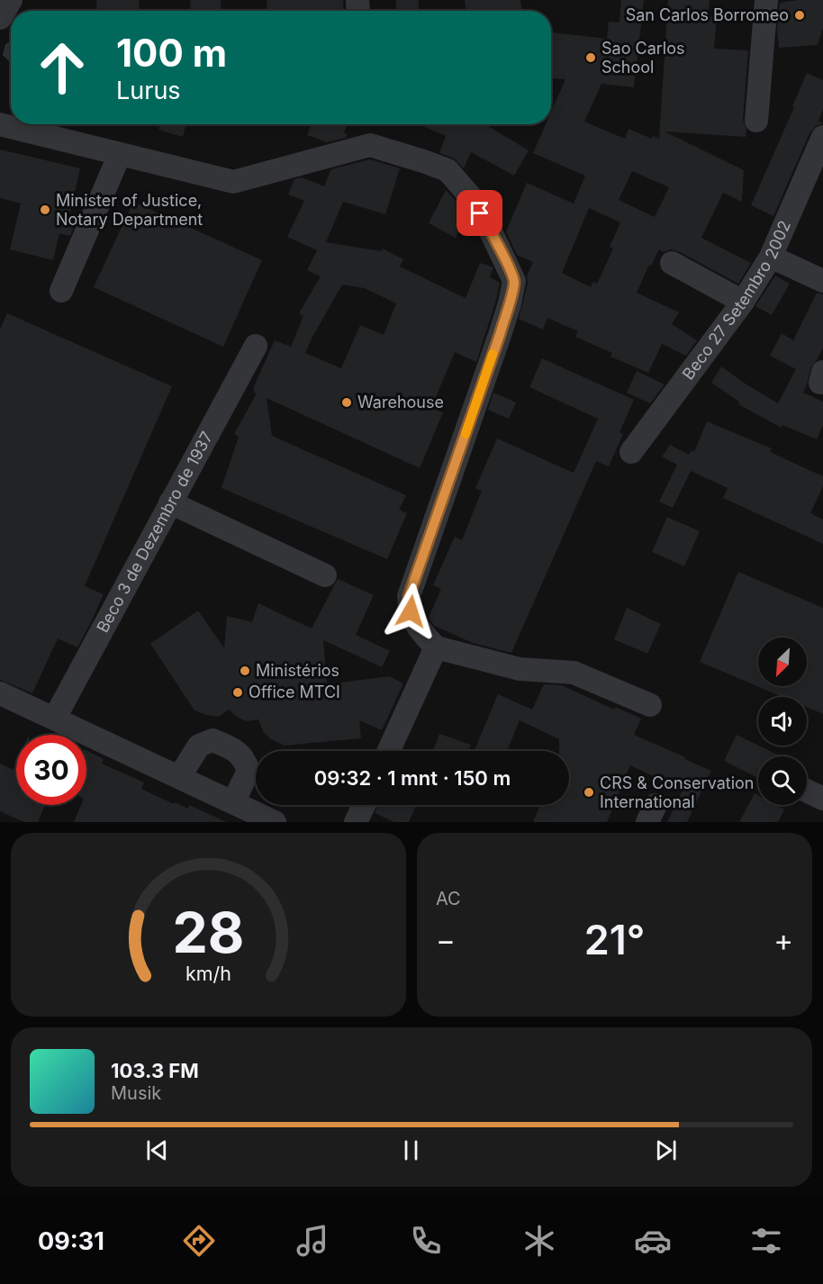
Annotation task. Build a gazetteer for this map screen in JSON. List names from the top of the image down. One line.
{"streets":{"street":["Beco 27 Setembro 2002","Beco 3 de Dezembro de 1937"]},"places":["San Carlos Borromeo","Sao Carlos School","Minister of Justice, Notary Department","Warehouse","Ministérios","Office MTCI","CRS & Conservation International"],"north":"bottom left","page":{"turn":["100 m","Lurus"],"limit":"30","trip":"09:32 · 1 mnt · 150 m","tile":"AC","heat":["−","21°","+"],"song":["103.3 FM","Musik"],"tabs":"09:31","gauge":["28","km/h"]}}
